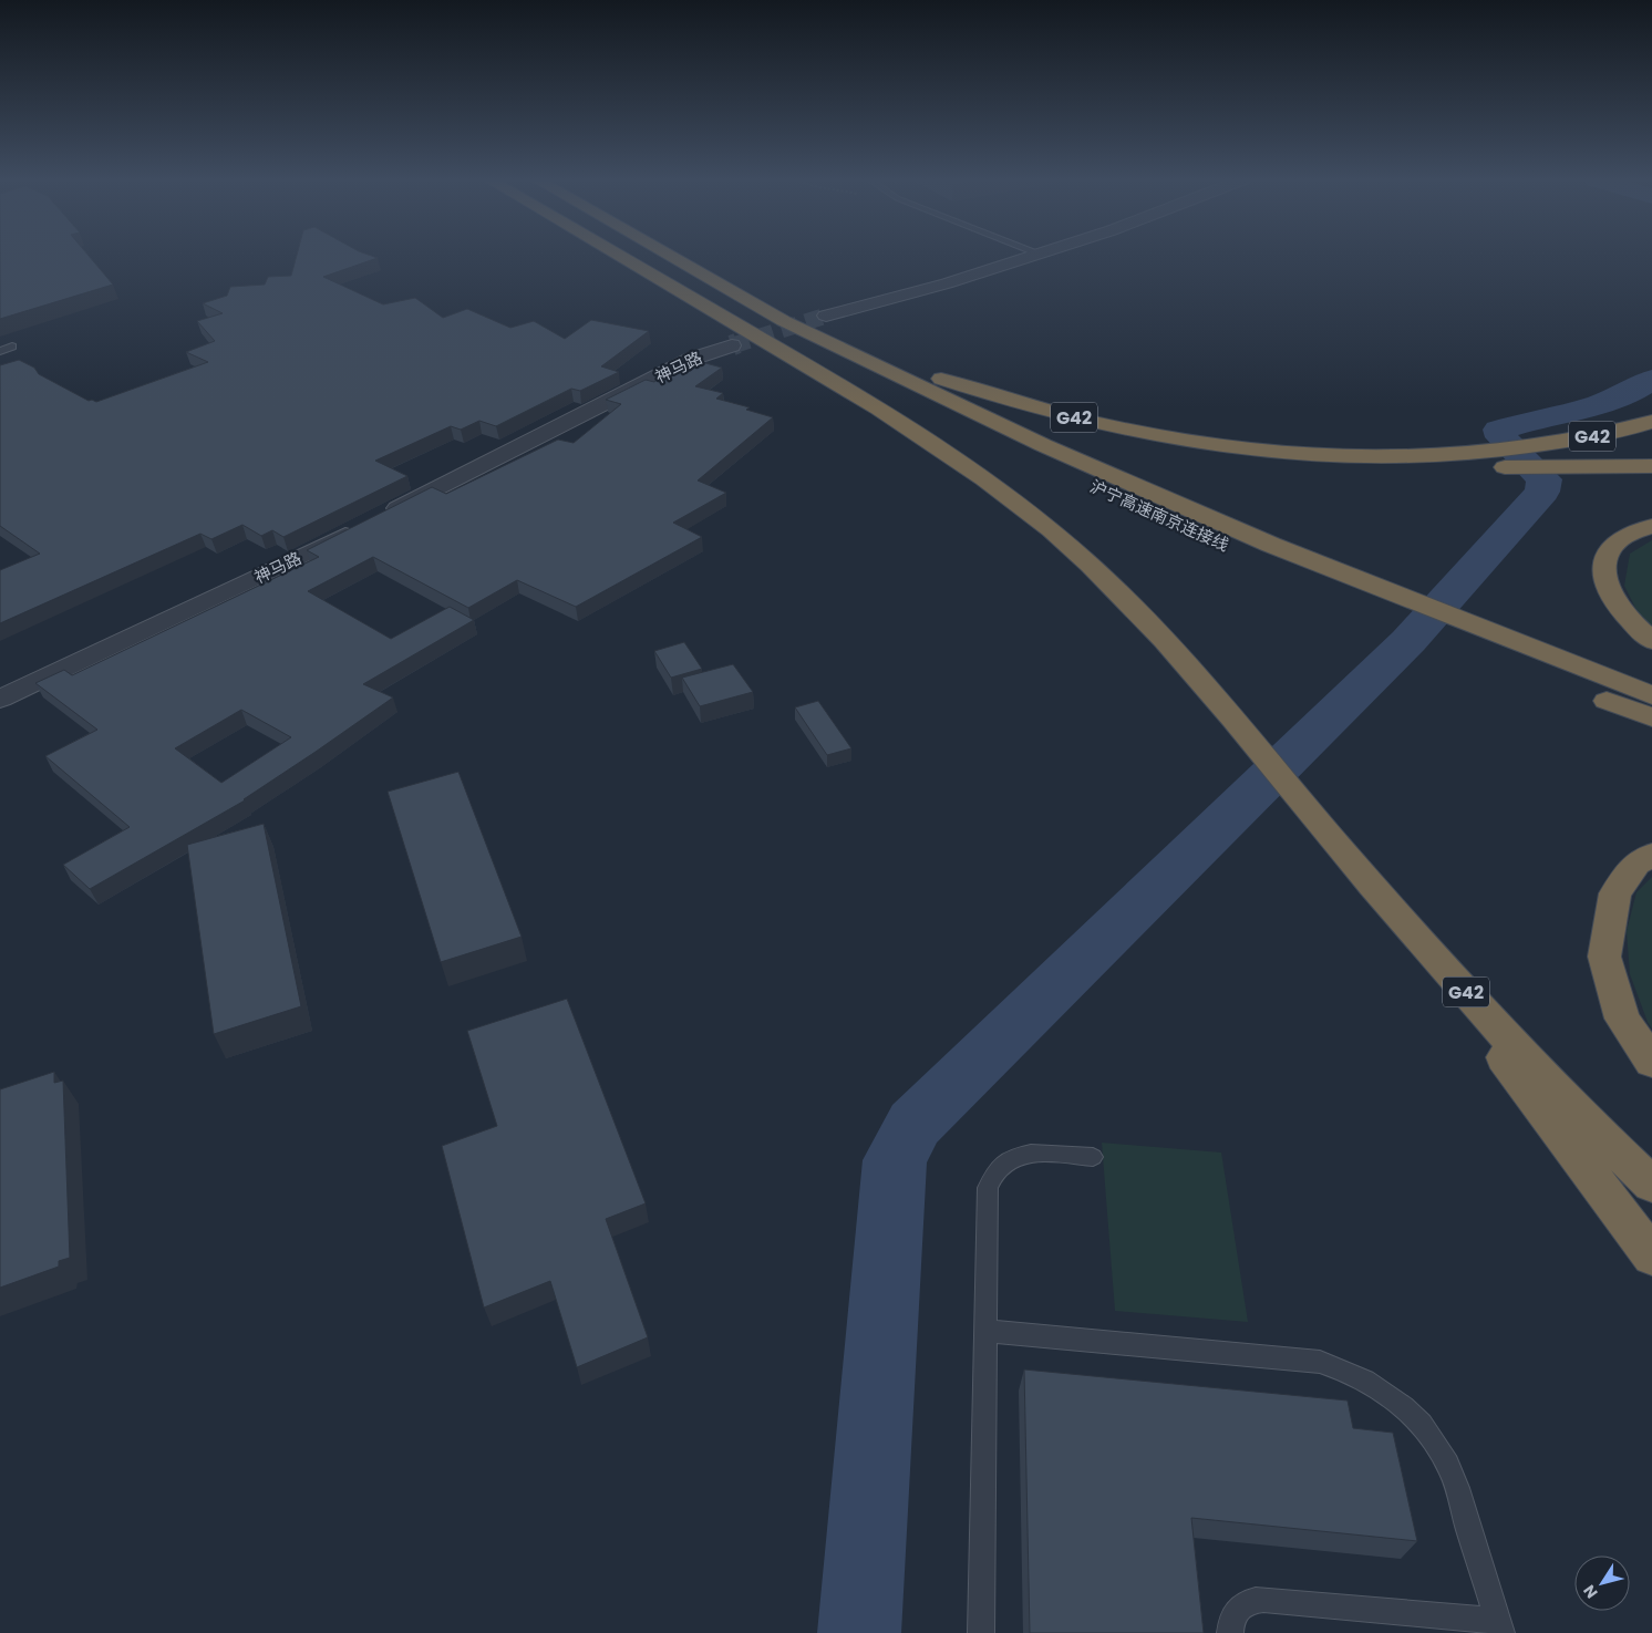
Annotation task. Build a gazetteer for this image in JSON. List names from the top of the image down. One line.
{"streets":{"highway":["G42","沪宁高速南京连接线"],"street":["神马路"]},"crossings":[["G42","沪宁高速南京连接线"]],"north":"bottom left"}
